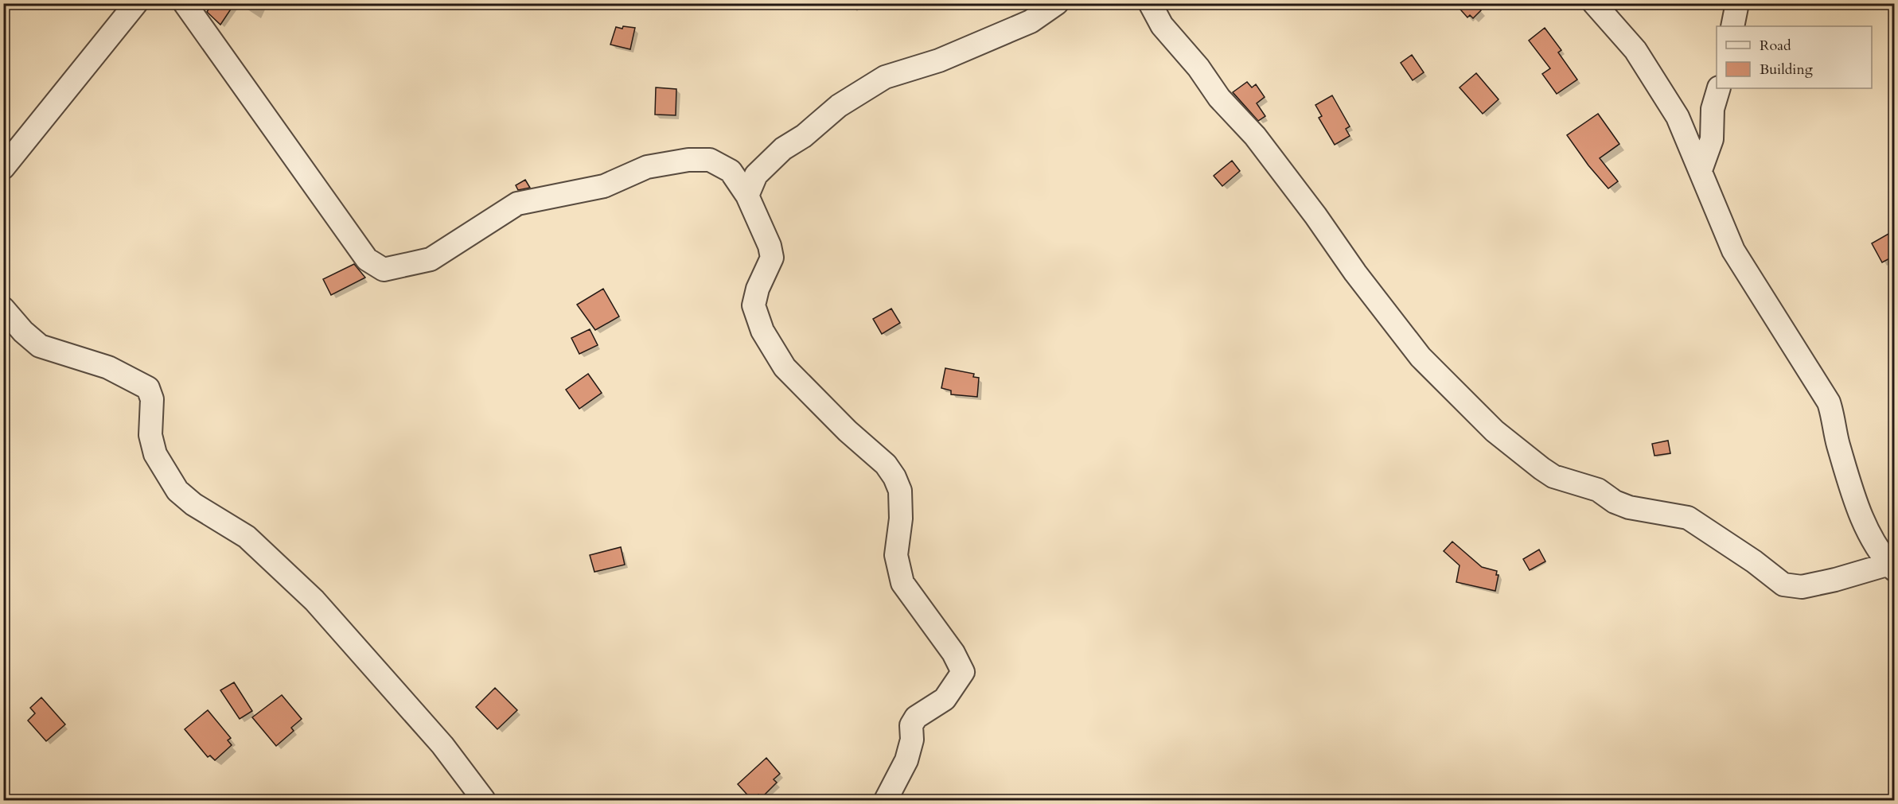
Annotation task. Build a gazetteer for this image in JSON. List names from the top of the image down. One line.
{"legend":["Road","Building"]}
